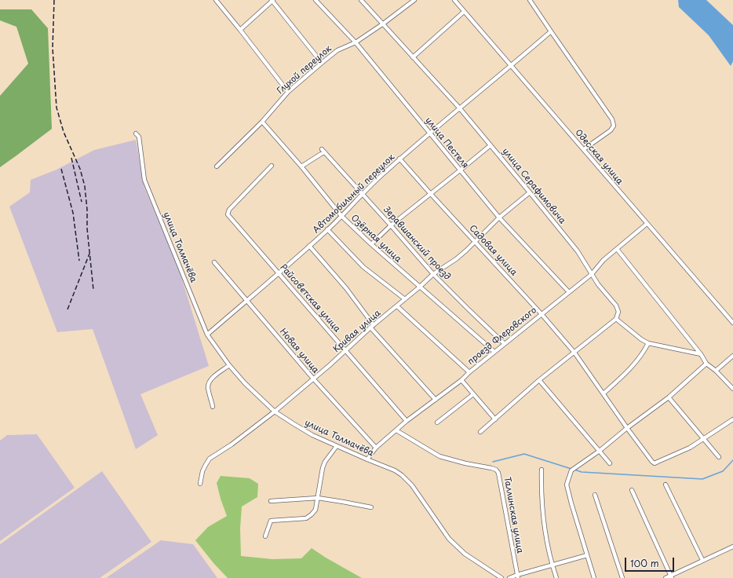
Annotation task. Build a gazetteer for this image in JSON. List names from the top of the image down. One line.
{"streets":{"street":["Глухой переулок","улица Пестеля","Одесская улица","улица Серафимовича","Автомобильный переулок","Озёрная улица","Зеравшанский проезд","улица Толмачёва","Садовая улица","Райсоветская улица","Кривая улица","проезд Флеровского","Новая улица","Таллинская улица"]},"crossings":[["Глухой переулок","улица Пестеля"],["Глухой переулок","улица Серафимовича"],["Глухой переулок","Озёрная улица"],["улица Пестеля","Автомобильный переулок"],["улица Пестеля","Кривая улица"],["улица Пестеля","проезд Флеровского"],["Одесская улица","Автомобильный переулок"],["Одесская улица","проезд Флеровского"],["улица Серафимовича","Автомобильный переулок"],["улица Серафимовича","Кривая улица"],["улица Серафимовича","проезд Флеровского"],["Автомобильный переулок","Озёрная улица"],["Автомобильный переулок","Зеравшанский проезд"],["Автомобильный переулок","улица Толмачёва"],["Автомобильный переулок","Садовая улица"],["Автомобильный переулок","Райсоветская улица"],["Автомобильный переулок","Новая улица"],["Озёрная улица","Кривая улица"],["Озёрная улица","проезд Флеровского"],["Зеравшанский проезд","Кривая улица"],["Зеравшанский проезд","проезд Флеровского"],["улица Толмачёва","Кривая улица"],["улица Толмачёва","проезд Флеровского"],["Садовая улица","Кривая улица"],["Садовая улица","проезд Флеровского"],["Райсоветская улица","Кривая улица"],["Райсоветская улица","проезд Флеровского"],["Кривая улица","Новая улица"],["проезд Флеровского","Новая улица"],["проезд Флеровского","Таллинская улица"]],"scale_bar":"100 m"}
